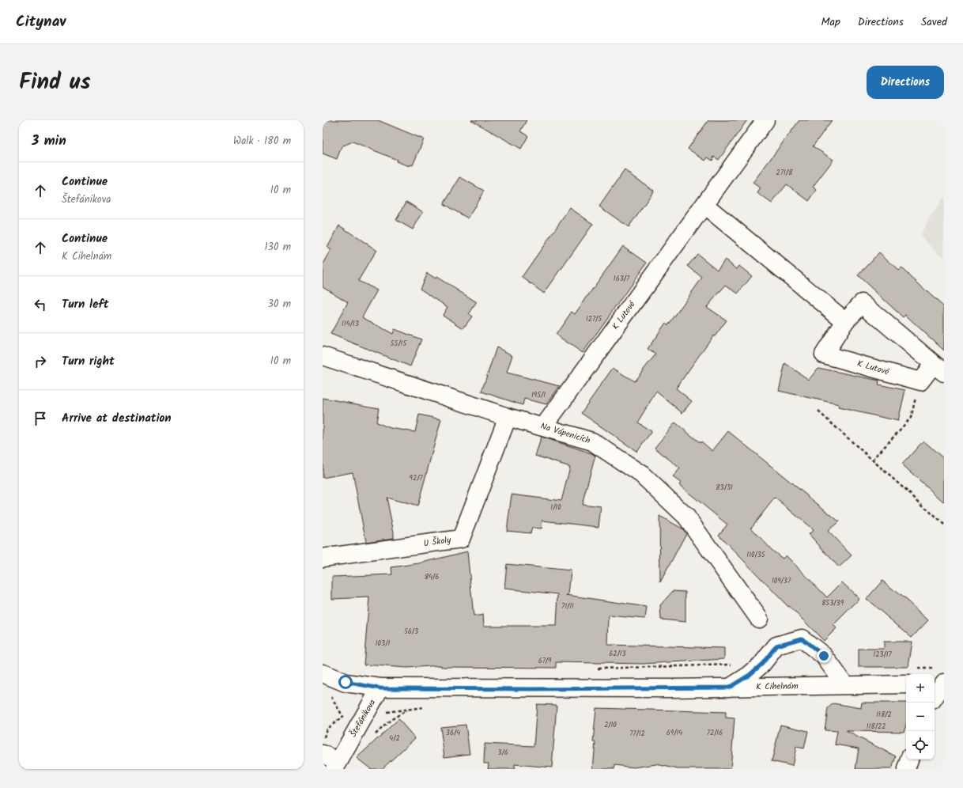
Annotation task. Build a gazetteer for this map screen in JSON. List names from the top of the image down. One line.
{"streets":{"street":["K Lutové","Na Vápenicích","U Školy","K Cihelnám","Štefánikova"]},"crossings":[["K Lutové","Na Vápenicích"],["Na Vápenicích","U Školy"],["K Cihelnám","Štefánikova"]],"house_numbers":["271/8","163/7","127/5","114/13","55/15","195/1","92/7","83/31","1/10","110/35","84/6","109/37","853/39","71/11","56/3","103/1","62/13","123/17","67/9","118/2","2/10","118/22","36/4","69/14","72/16","77/12","4/2","3/6"],"page":{"header":"Citynav","nav":["Map","Directions","Saved"],"title":"Find us","buttons":"Directions","heading":["3 min","Walk · 180 m"],"list":[["Continue","Štefánikova","10 m"],["Continue","K Cihelnám","130 m"],["Turn left","30 m"],["Turn right","10 m"],"Arrive at destination"],"map_buttons":["+","−"]}}
